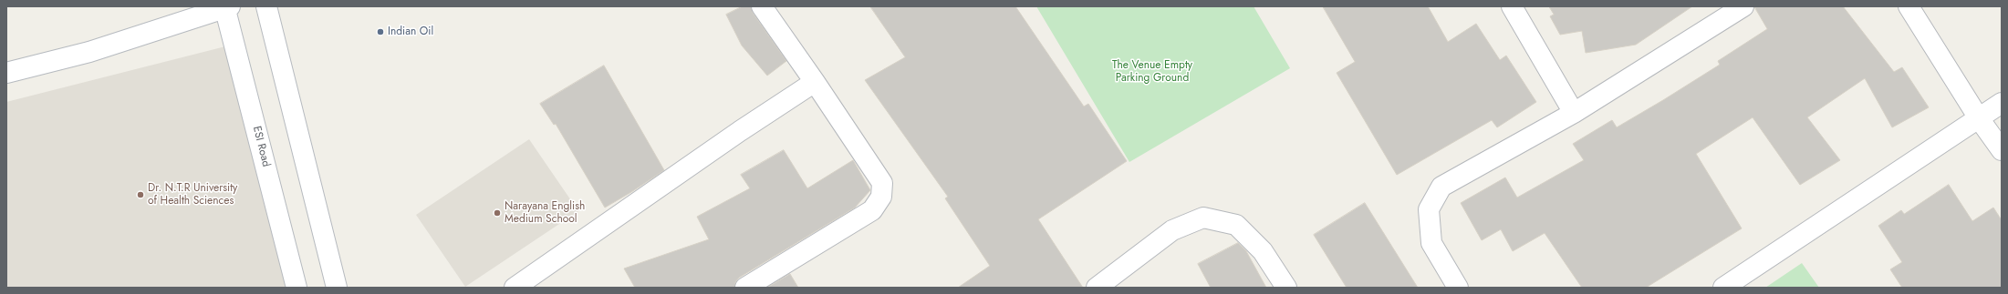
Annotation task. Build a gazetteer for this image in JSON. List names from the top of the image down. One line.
{"streets":{"street":["ESI Road"]},"parks":["The Venue Empty Parking Ground"],"places":["Indian Oil","Dr. N.T.R University of Health Sciences","Narayana English Medium School"]}
